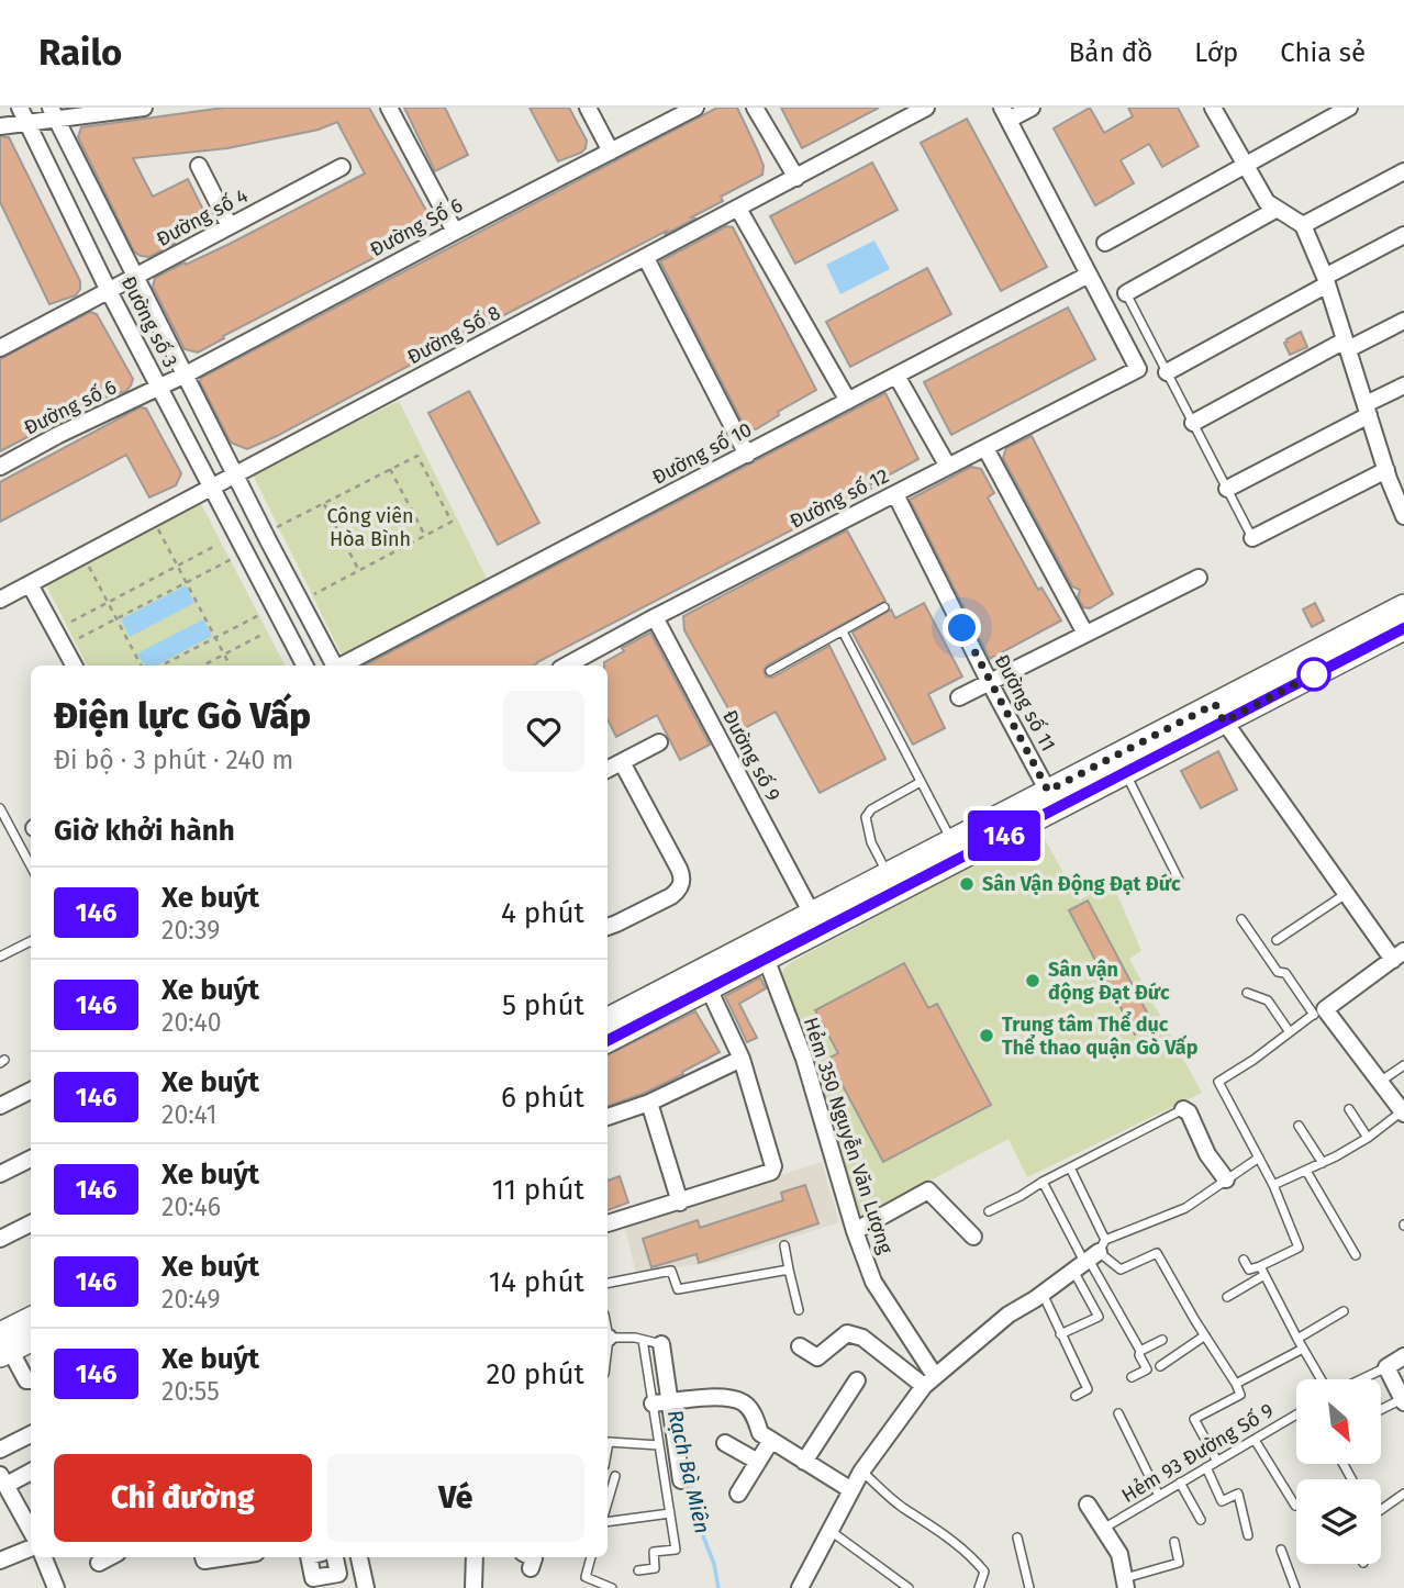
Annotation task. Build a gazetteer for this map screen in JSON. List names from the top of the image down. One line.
{"streets":{"street":["Đường số 4","Đường Số 6","Đường số 3","Đường Số 8","Đường số 6","Đường số 10","Đường số 12","Đường số 11","Đường số 9","Hẻm 350 Nguyễn Văn Lượng"],"lane":["Hẻm 93 Đường Số 9"]},"crossings":[["Đường số 4","Đường số 3"],["Đường Số 6","Đường số 3"],["Đường Số 6","Đường số 6"],["Đường số 3","Đường Số 8"],["Đường số 3","Đường số 6"],["Đường số 10","Đường số 12"],["Đường số 12","Đường số 11"],["Đường số 12","Đường số 9"]],"water":["Rạch Bà Miên"],"parks":["Công viên Hòa Bình"],"places":["Sân Vận Động Đạt Đức","Sân vận động Đạt Đức","Trung tâm Thể dục Thể thao quận Gò Vấp"],"lines":["bus line 146"],"north":"bottom right","page":{"header":"Railo","nav":["Bản đồ","Lớp","Chia sẻ"],"on_map":"146","heading":[["Điện lực Gò Vấp","Đi bộ · 3 phút · 240 m"],"Giờ khởi hành"],"list":[{"mark":"146","name":"Xe buýt","note":"20:39","value":"4 phút"},{"mark":"146","name":"Xe buýt","note":"20:40","value":"5 phút"},{"mark":"146","name":"Xe buýt","note":"20:41","value":"6 phút"},{"mark":"146","name":"Xe buýt","note":"20:46","value":"11 phút"},{"mark":"146","name":"Xe buýt","note":"20:49","value":"14 phút"},{"mark":"146","name":"Xe buýt","note":"20:55","value":"20 phút"}],"buttons":["Chỉ đường","Vé"]}}
